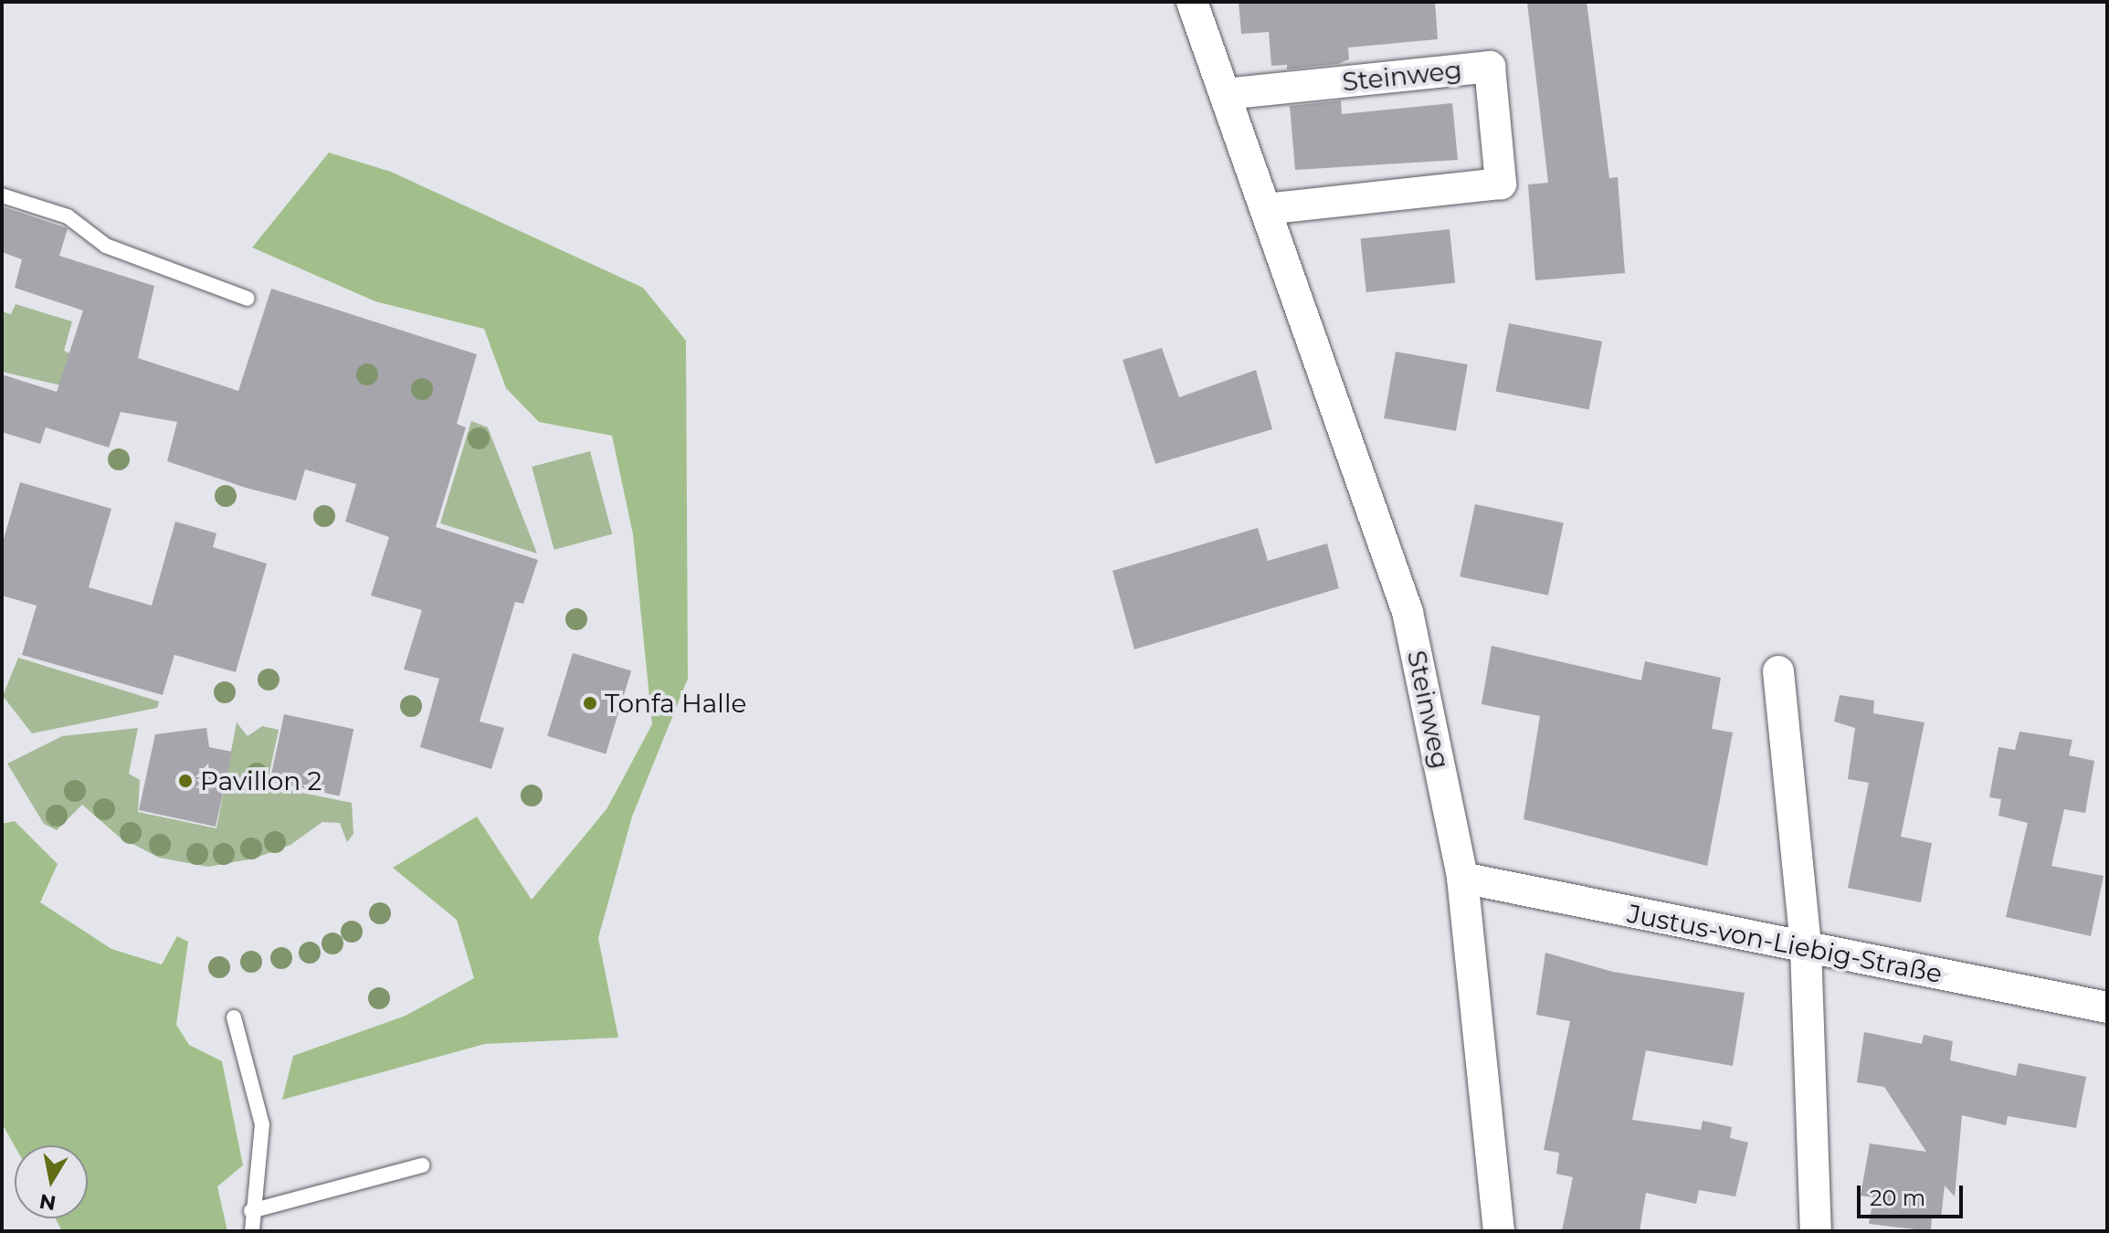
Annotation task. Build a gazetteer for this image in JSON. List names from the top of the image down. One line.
{"streets":{"street":["Steinweg","Justus-von-Liebig-Straße"]},"crossings":[["Steinweg","Justus-von-Liebig-Straße"]],"places":["Tonfa Halle","Pavillon 2"],"scale_bar":"20 m","north":"bottom"}
